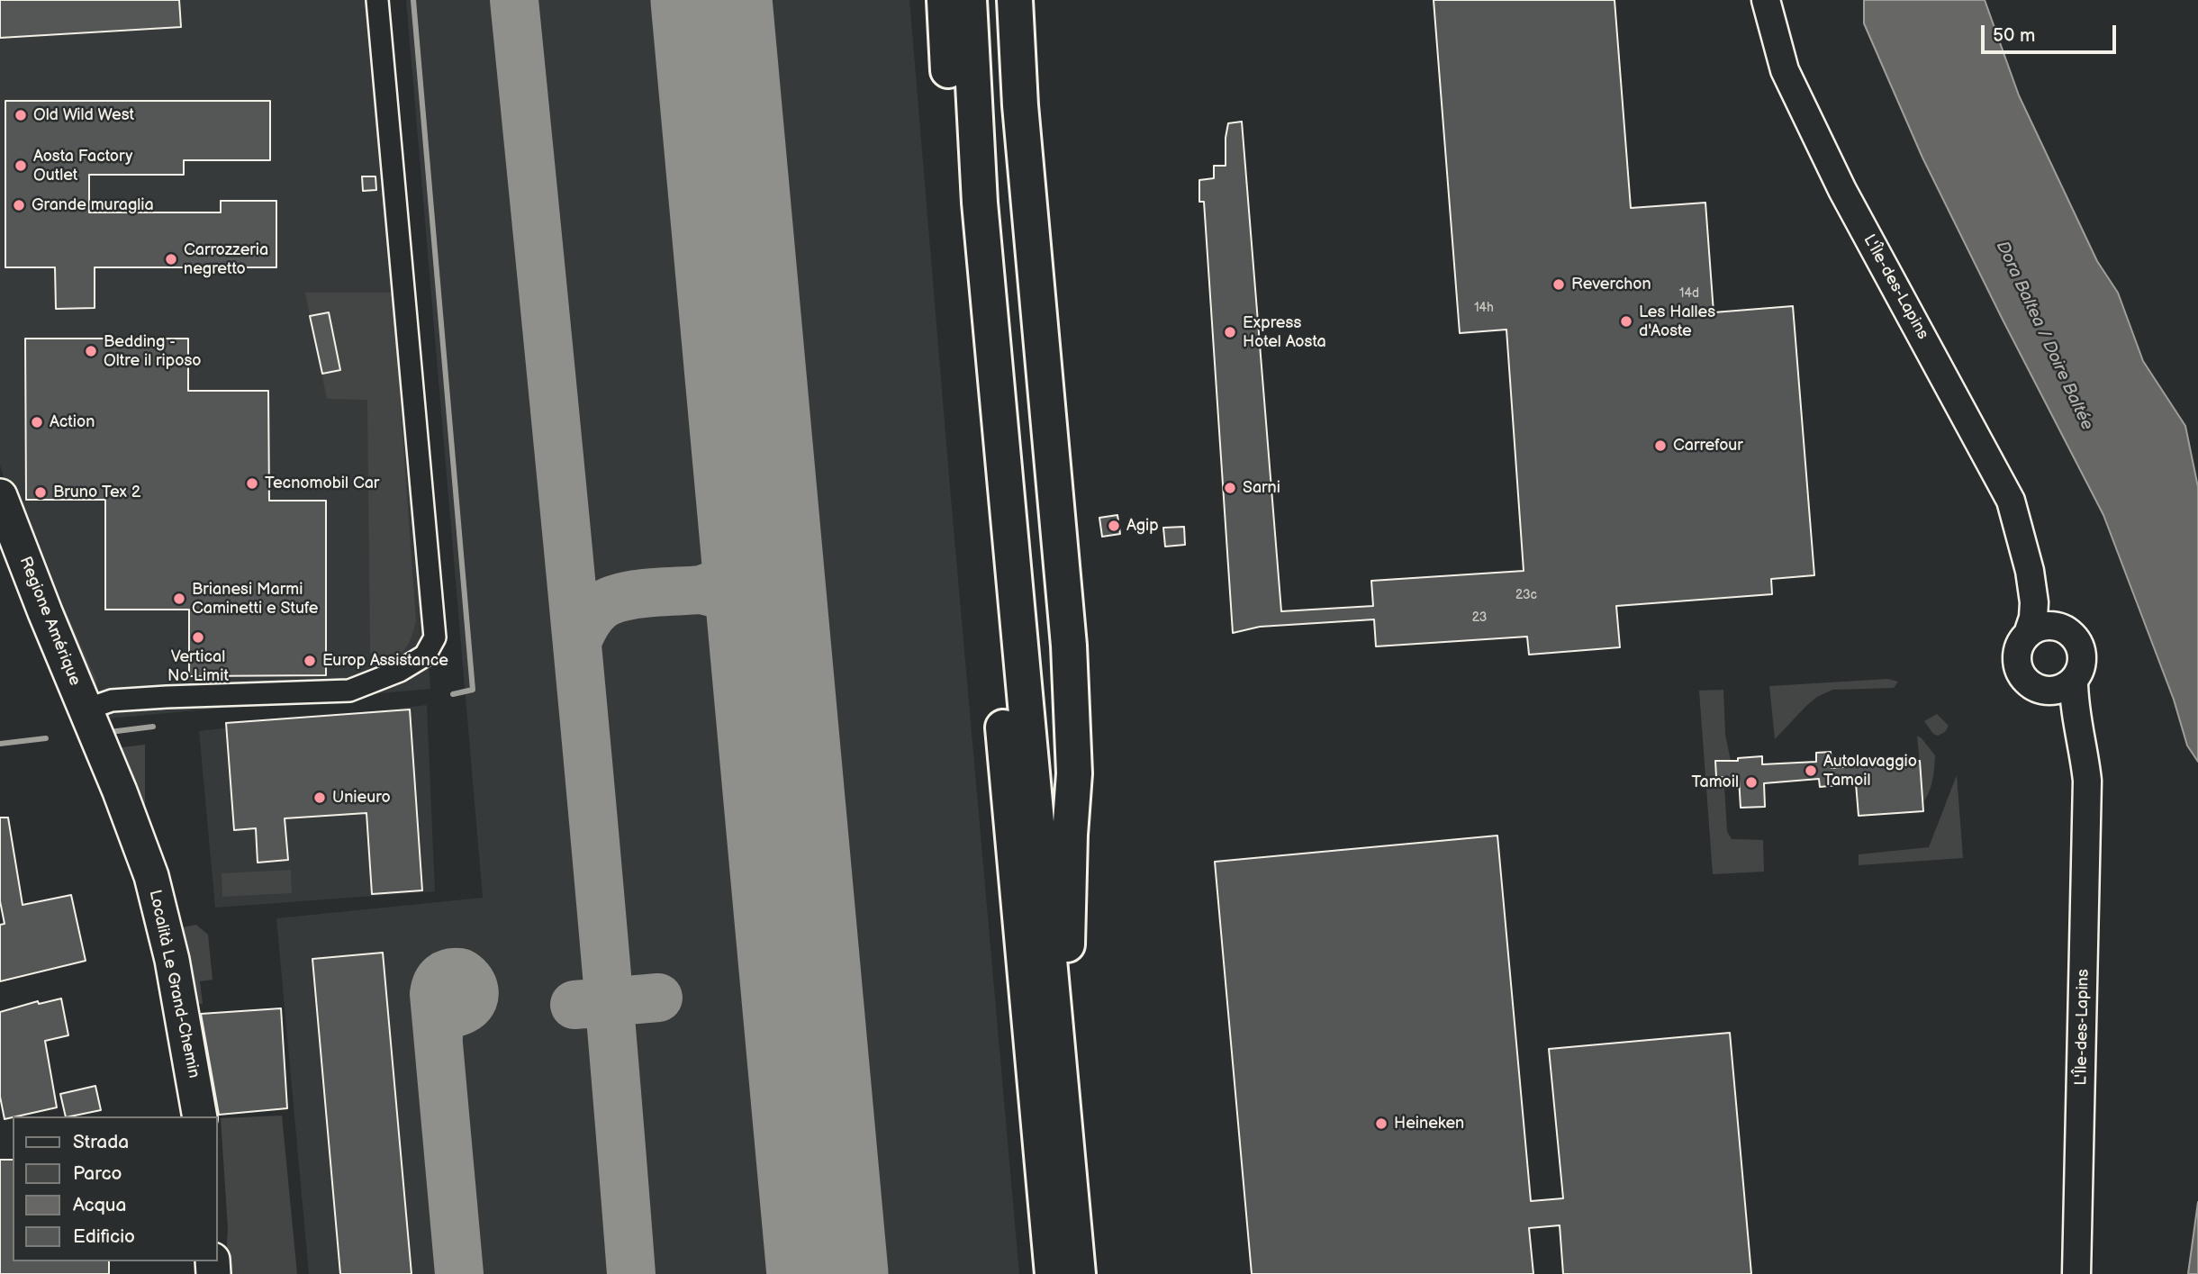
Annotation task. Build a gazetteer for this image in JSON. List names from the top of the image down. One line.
{"streets":{"main road":["Regione Amérique","Località Le Grand-Chemin"],"street":["L'Île-des-Lapins"]},"crossings":[["Regione Amérique","Località Le Grand-Chemin"]],"water":["Dora Baltea / Doire Baltée"],"places":["Old Wild West","Aosta Factory Outlet","Grande muraglia","Carrozzeria negretto","Reverchon","Les Halles d'Aoste","Express Hotel Aosta","Bedding - Oltre il riposo","Action","Carrefour","Tecnomobil Car","Sarni","Bruno Tex 2","Agip","Brianesi Marmi Caminetti e Stufe","Vertical No Limit","Europ Assistance","Autolavaggio Tamoil","Tamoil","Unieuro","Heineken"],"house_numbers":["14d","14h","23c","23"],"legend":["Strada","Parco","Acqua","Edificio"],"scale_bar":"50 m"}
